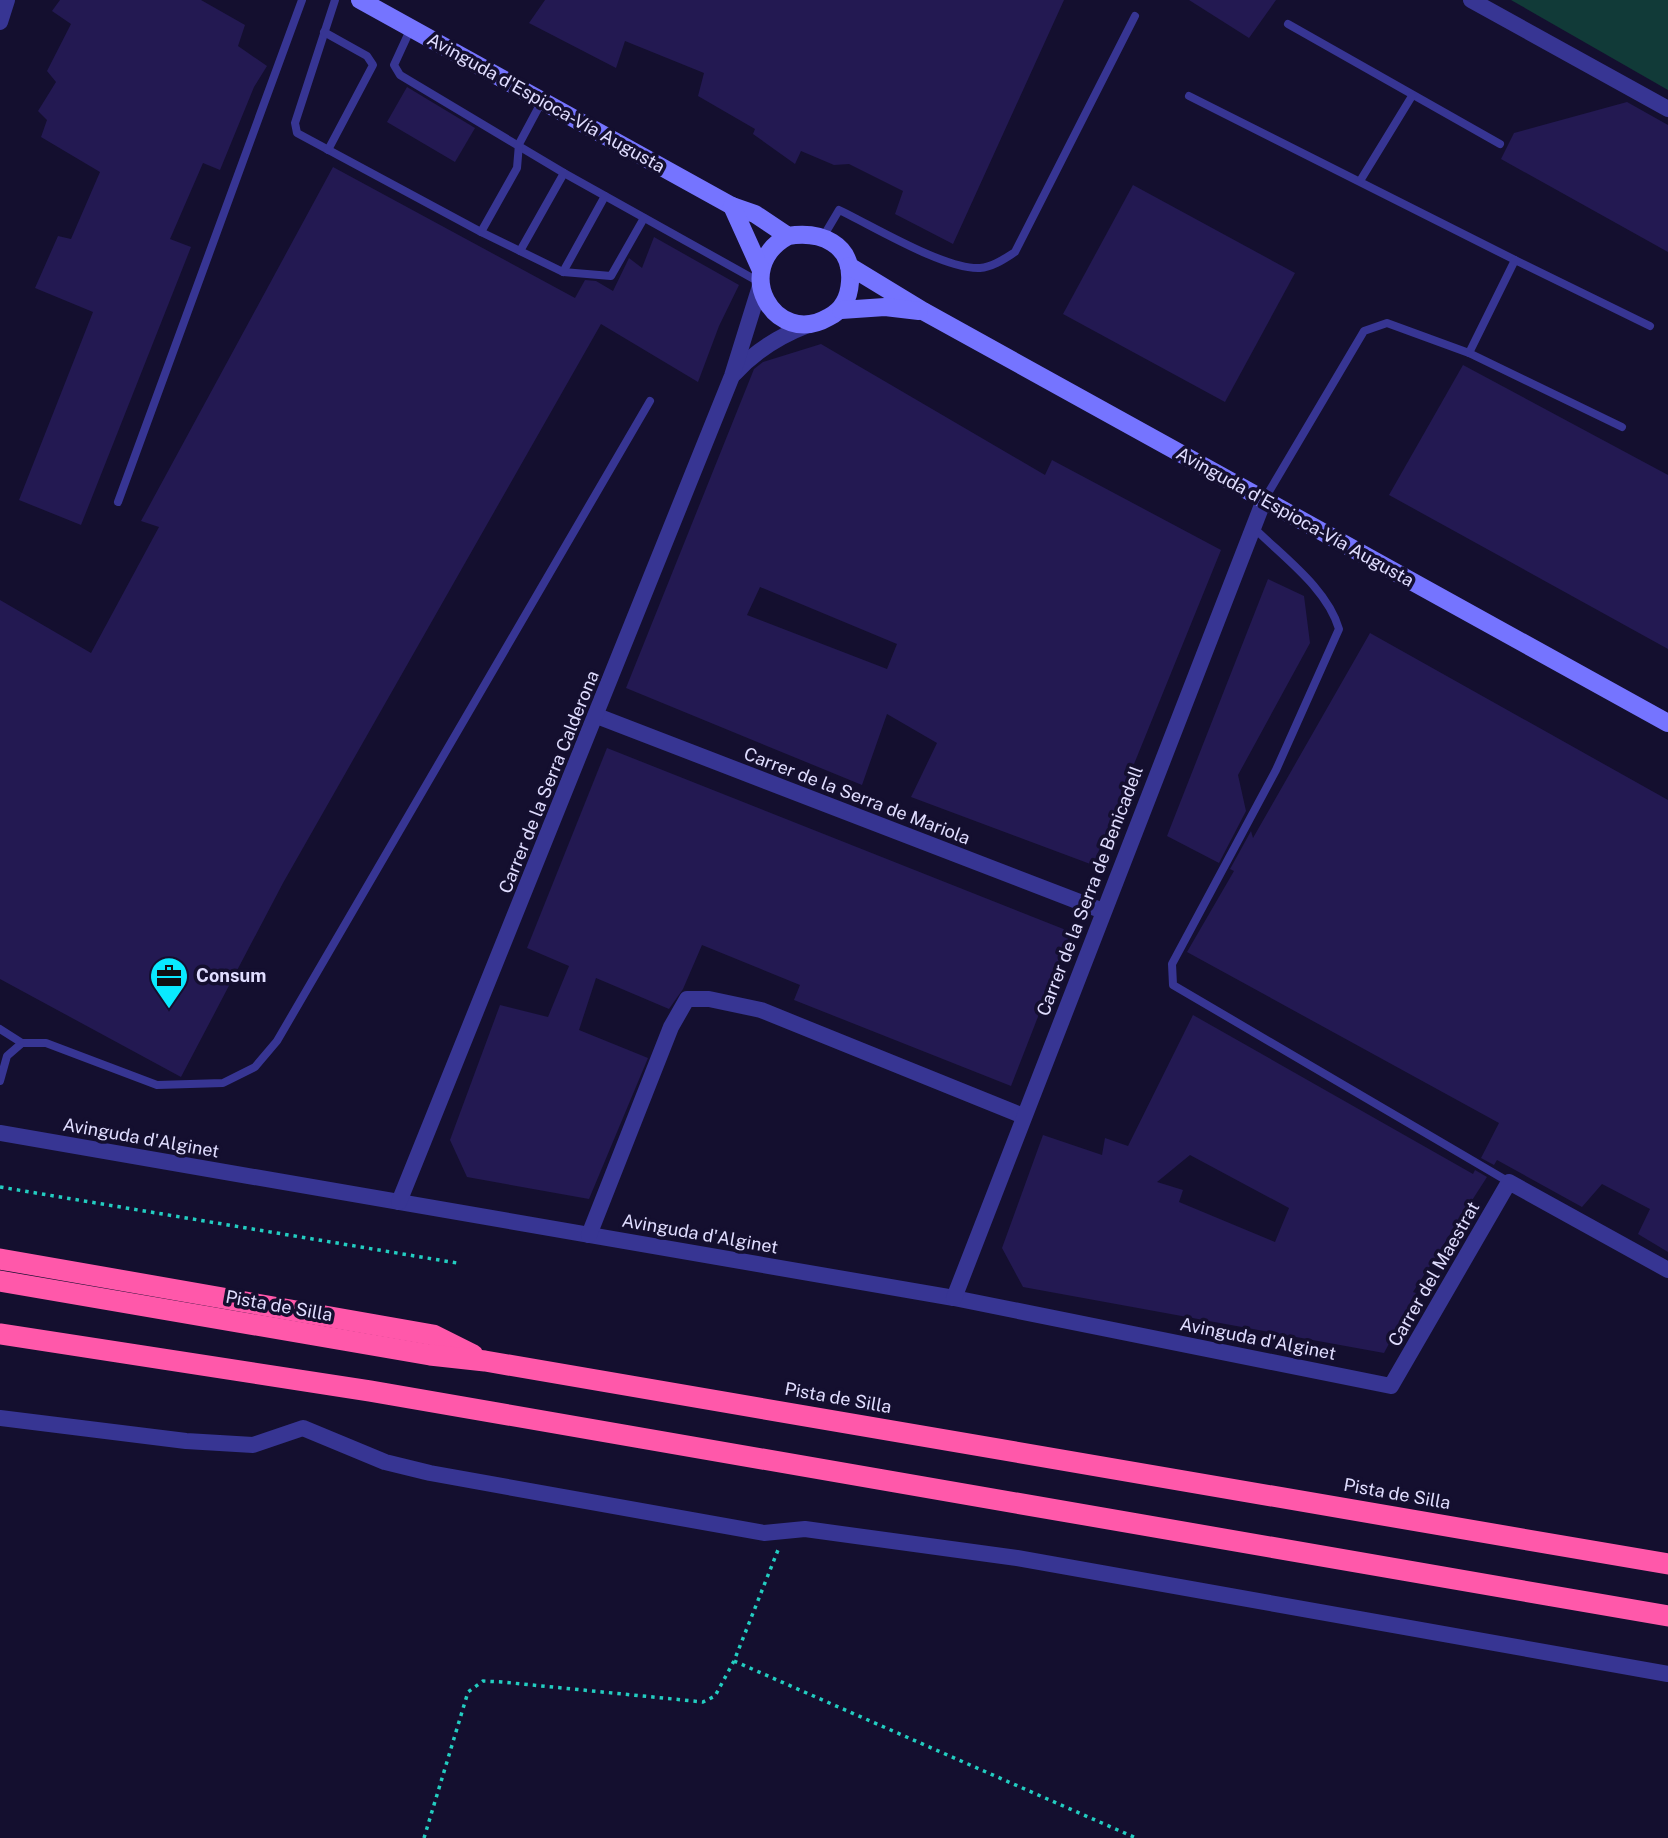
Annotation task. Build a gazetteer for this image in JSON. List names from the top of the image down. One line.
{"streets":{"highway":["Pista de Silla"],"street":["Avinguda d'Espioca-Vía Augusta","Carrer de la Serra Calderona","Carrer de la Serra de Mariola","Carrer de la Serra de Benicadell","Avinguda d'Alginet","Carrer del Maestrat"]},"crossings":[["Avinguda d'Espioca-Vía Augusta","Carrer de la Serra Calderona"],["Avinguda d'Espioca-Vía Augusta","Carrer de la Serra de Benicadell"],["Carrer de la Serra Calderona","Carrer de la Serra de Mariola"],["Carrer de la Serra Calderona","Avinguda d'Alginet"],["Carrer de la Serra de Mariola","Carrer de la Serra de Benicadell"],["Carrer de la Serra de Benicadell","Avinguda d'Alginet"],["Avinguda d'Alginet","Carrer del Maestrat"]],"places":{"office":["Consum"]}}
